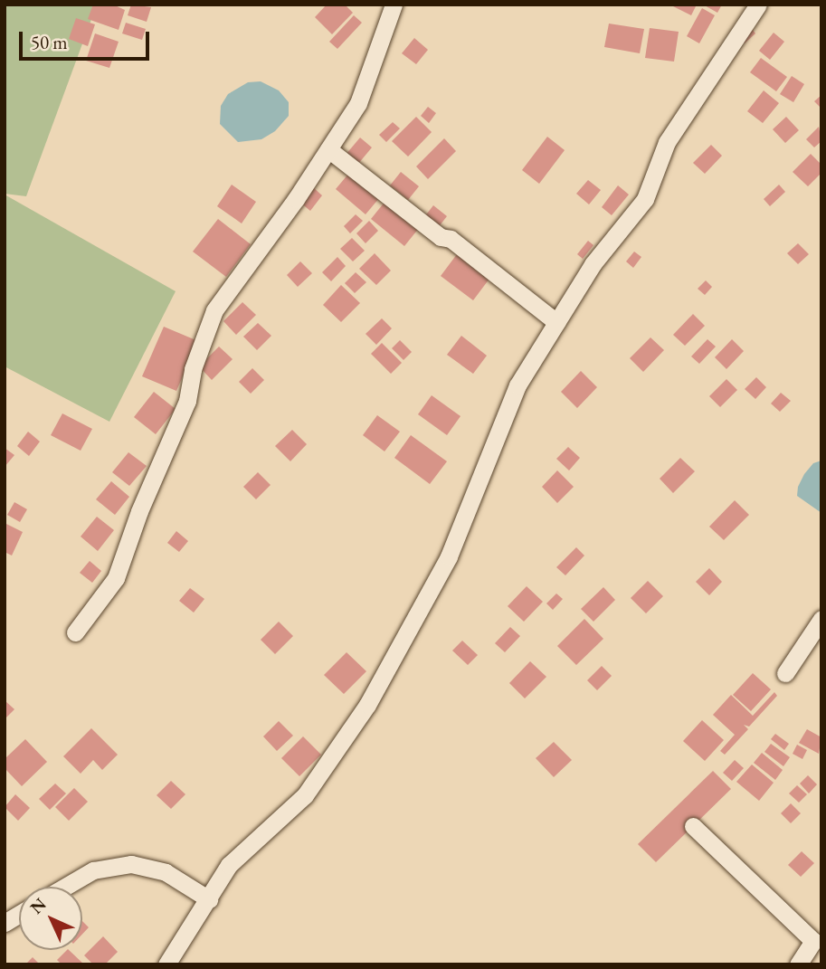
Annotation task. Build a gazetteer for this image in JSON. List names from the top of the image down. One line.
{"scale_bar":"50 m","north":"top left"}
